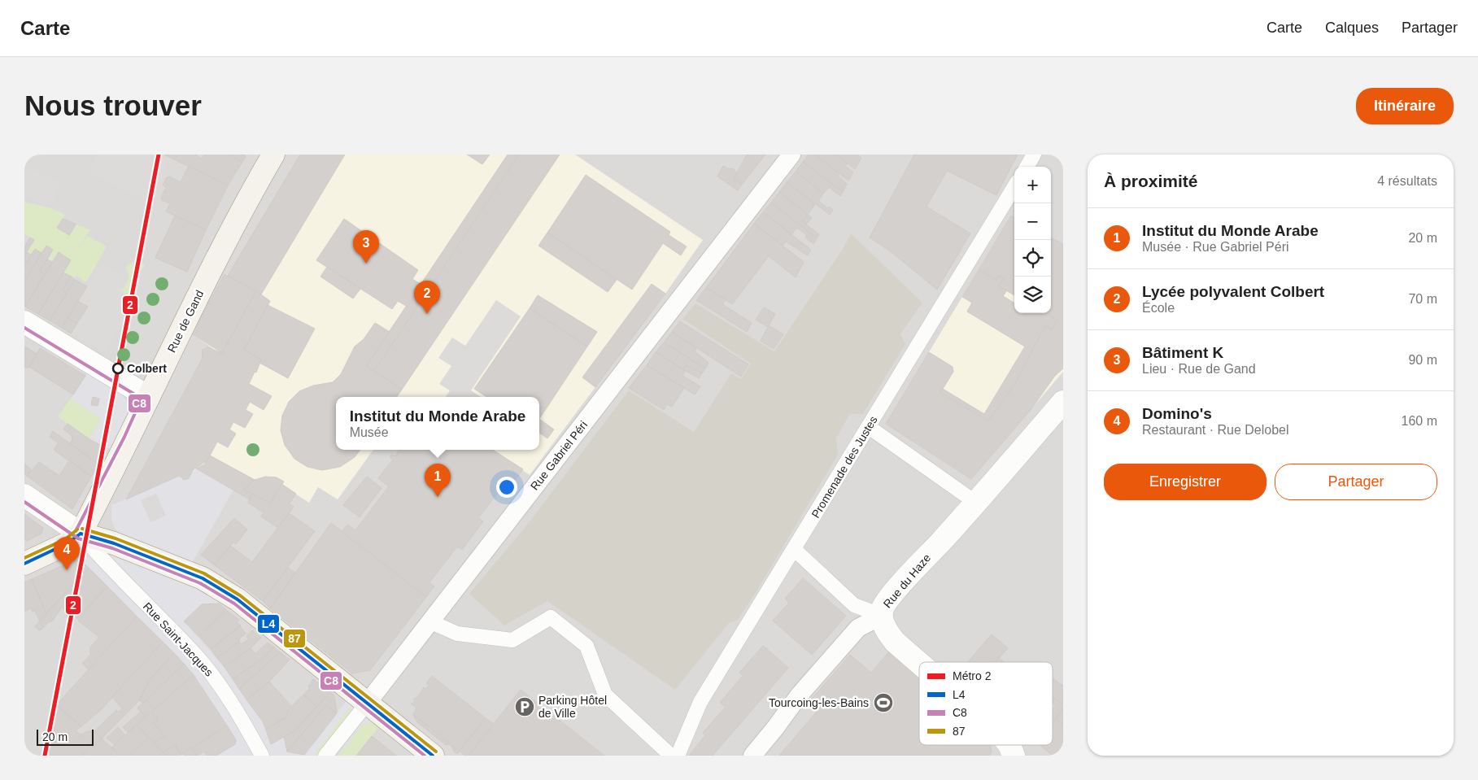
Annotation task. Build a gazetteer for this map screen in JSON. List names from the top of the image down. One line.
{"streets":{"main road":["Rue de Gand"],"street":["Rue Gabriel Péri","Promenade des Justes","Rue du Haze","Rue Saint-Jacques"]},"crossings":[["Rue de Gand","Rue Saint-Jacques"]],"places":{"other":["Colbert"],"sports":["Tourcoing-les-Bains"],"parking":["Parking Hôtel de Ville"]},"lines":["metro line 2","transit line C8","transit line 87","transit line L4"],"legend":["Métro 2","L4","C8","87"],"scale_bar":"20 m","page":{"header":"Carte","nav":["Carte","Calques","Partager"],"buttons":["Itinéraire",["Enregistrer","Partager"]],"title":"Nous trouver","heading":["À proximité","4 résultats"],"map_buttons":["+","−"],"list":[{"mark":"1","name":"Institut du Monde Arabe","note":"Musée · Rue Gabriel Péri","value":"20 m"},{"mark":"2","name":"Lycée polyvalent Colbert","note":"École","value":"70 m"},{"mark":"3","name":"Bâtiment K","note":"Lieu · Rue de Gand","value":"90 m"},{"mark":"4","name":"Domino's","note":"Restaurant · Rue Delobel","value":"160 m"}],"pins":["3","2","1","4"],"popup":["Institut du Monde Arabe","Musée"],"scale":"20 m"}}
